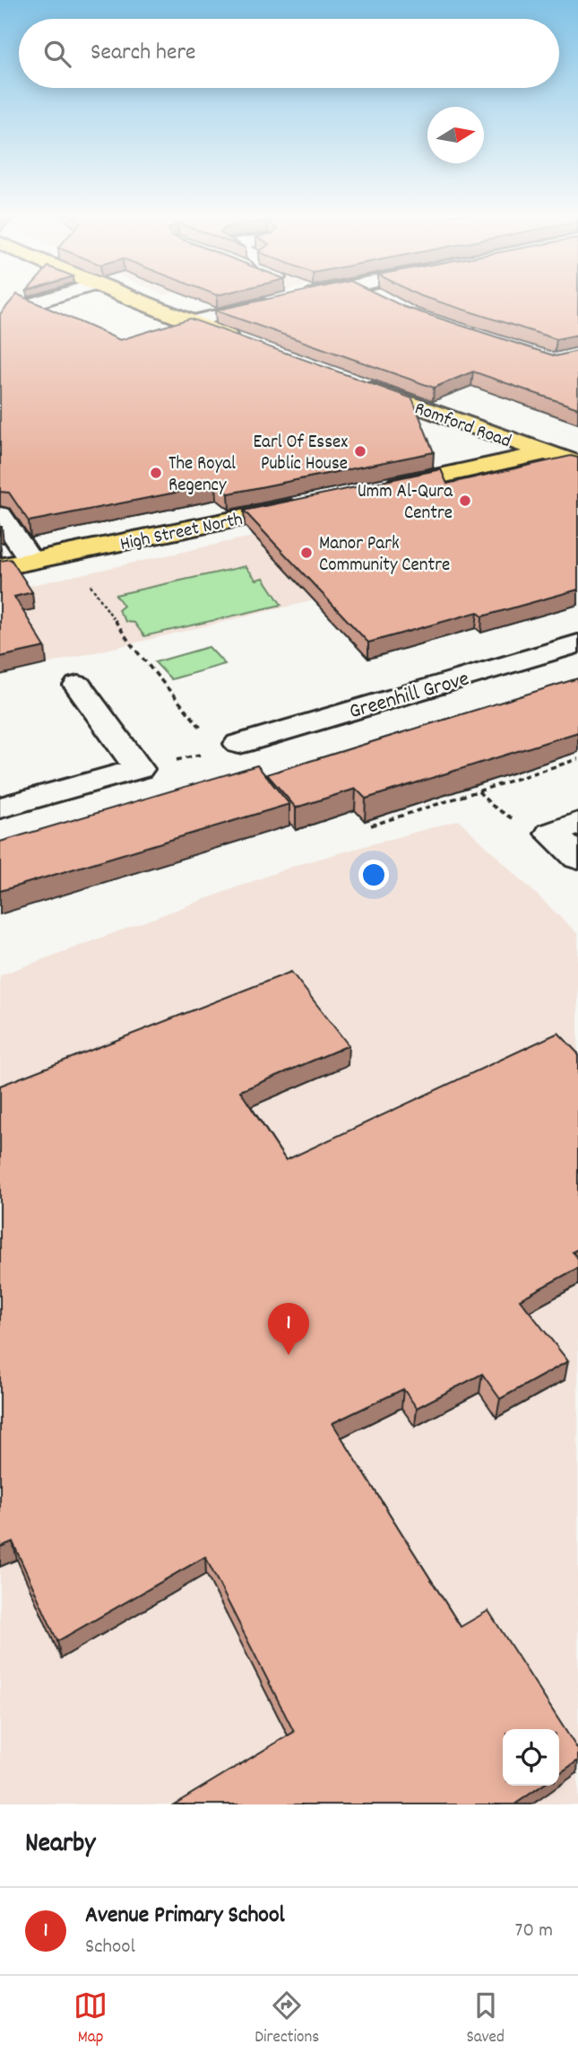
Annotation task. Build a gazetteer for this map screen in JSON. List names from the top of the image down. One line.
{"streets":{"main road":["Romford Road","High Street North"],"street":["Greenhill Grove"]},"places":["Earl Of Essex Public House","The Royal Regency","Umm Al-Qura Centre","Manor Park Community Centre"],"north":"right","page":{"search":"Search here","pins":"1","heading":"Nearby","list":[{"mark":"1","name":"Avenue Primary School","note":"School","value":"70 m"}],"nav":["Map","Directions","Saved"]}}
